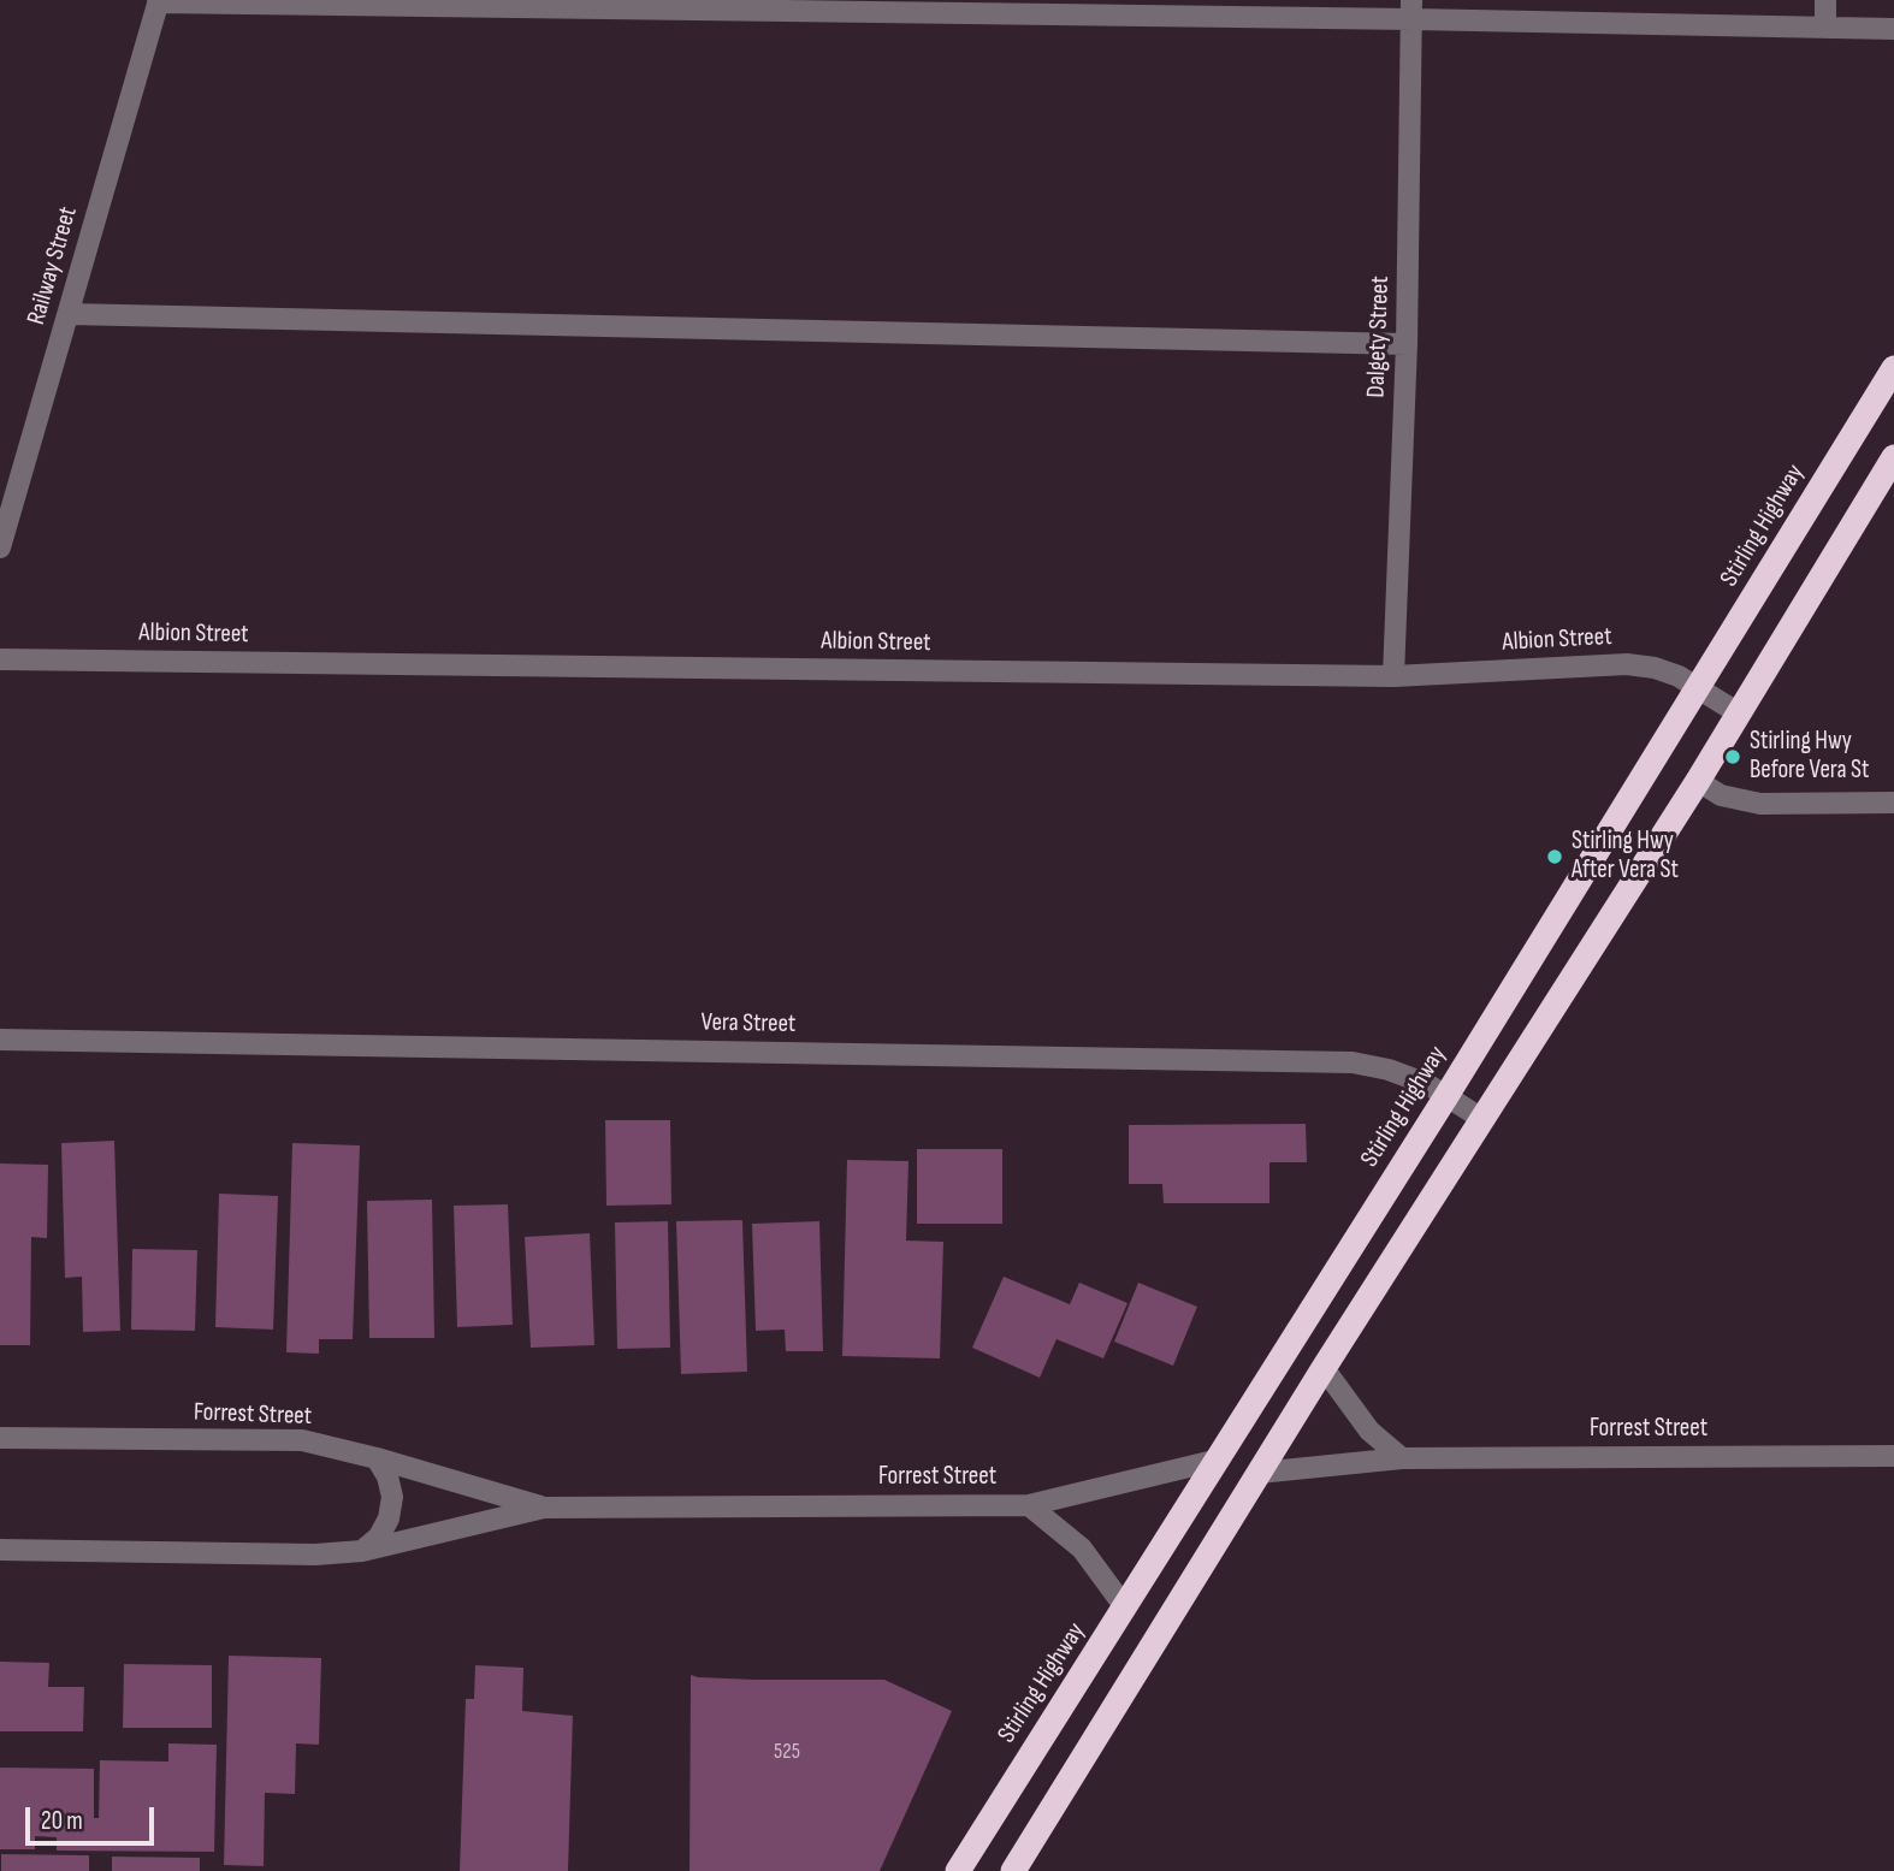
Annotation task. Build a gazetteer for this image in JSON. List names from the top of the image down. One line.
{"streets":{"highway":["Stirling Highway"],"street":["Railway Street","Dalgety Street","Albion Street","Vera Street","Forrest Street"]},"crossings":[["Dalgety Street","Albion Street"],["Stirling Highway","Albion Street"],["Stirling Highway","Vera Street"],["Stirling Highway","Forrest Street"]],"places":["Stirling Hwy Before Vera St","Stirling Hwy After Vera St"],"house_numbers":["525"],"scale_bar":"20 m"}
